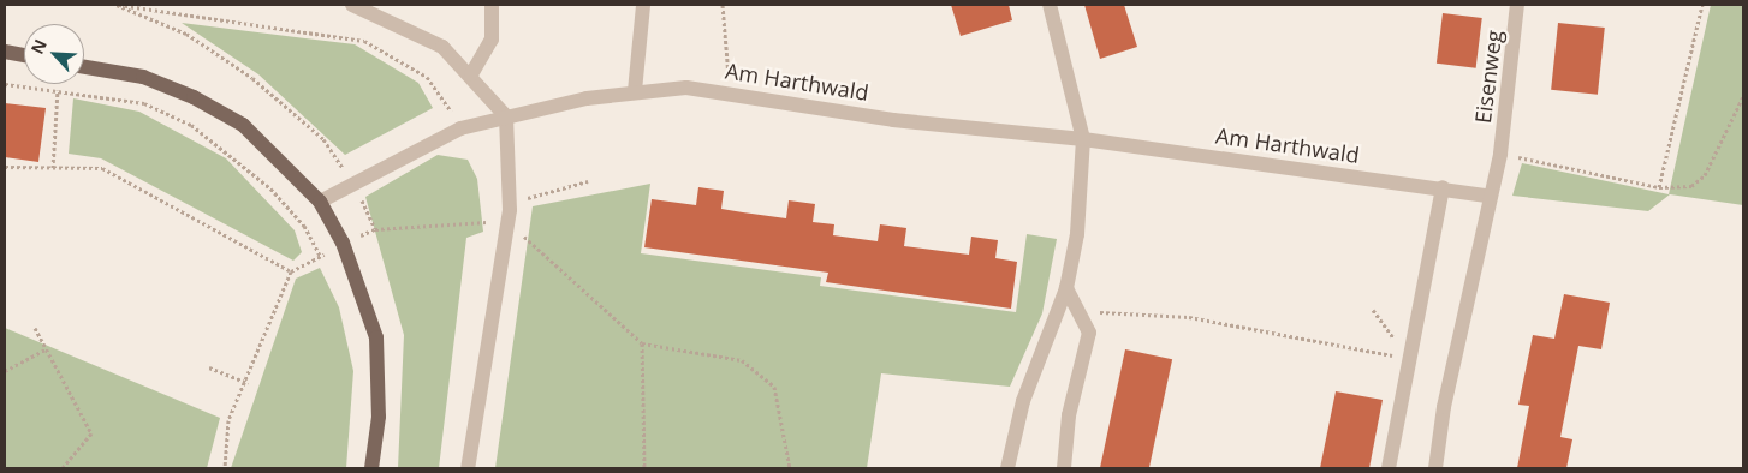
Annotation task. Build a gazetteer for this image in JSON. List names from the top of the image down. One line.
{"streets":{"street":["Eisenweg","Am Harthwald"]},"north":"top left"}
